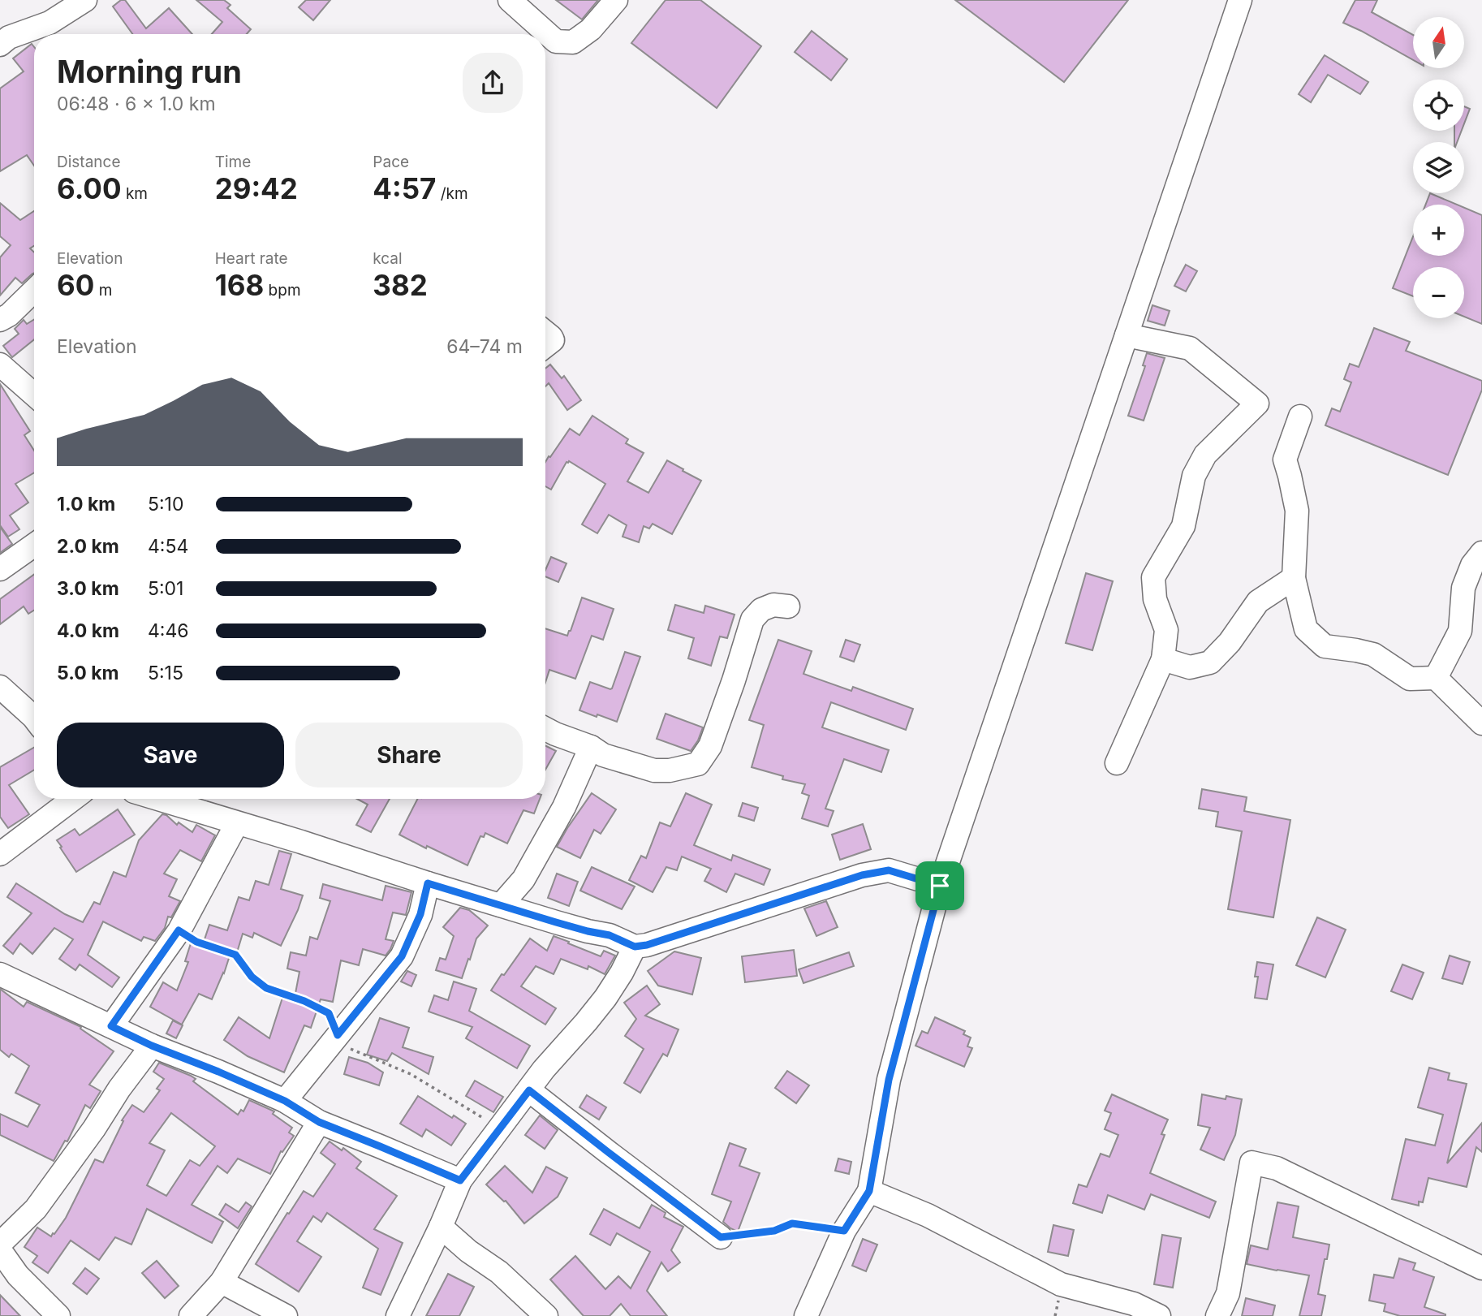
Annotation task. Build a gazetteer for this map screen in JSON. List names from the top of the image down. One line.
{"north":"top","page":{"map_buttons":["+","−"],"heading":["Morning run","06:48 · 6 × 1.0 km"],"stats":[["Distance","6.00 km"],["Time","29:42"],["Pace","4:57 /km"],["Elevation","60 m"],["Heart rate","168 bpm"],["kcal","382"]],"chart":["Elevation","64–74 m"],"list":[{"name":"1.0 km","note":"5:10"},{"name":"2.0 km","note":"4:54"},{"name":"3.0 km","note":"5:01"},{"name":"4.0 km","note":"4:46"},{"name":"5.0 km","note":"5:15"}],"buttons":["Save","Share"]}}
